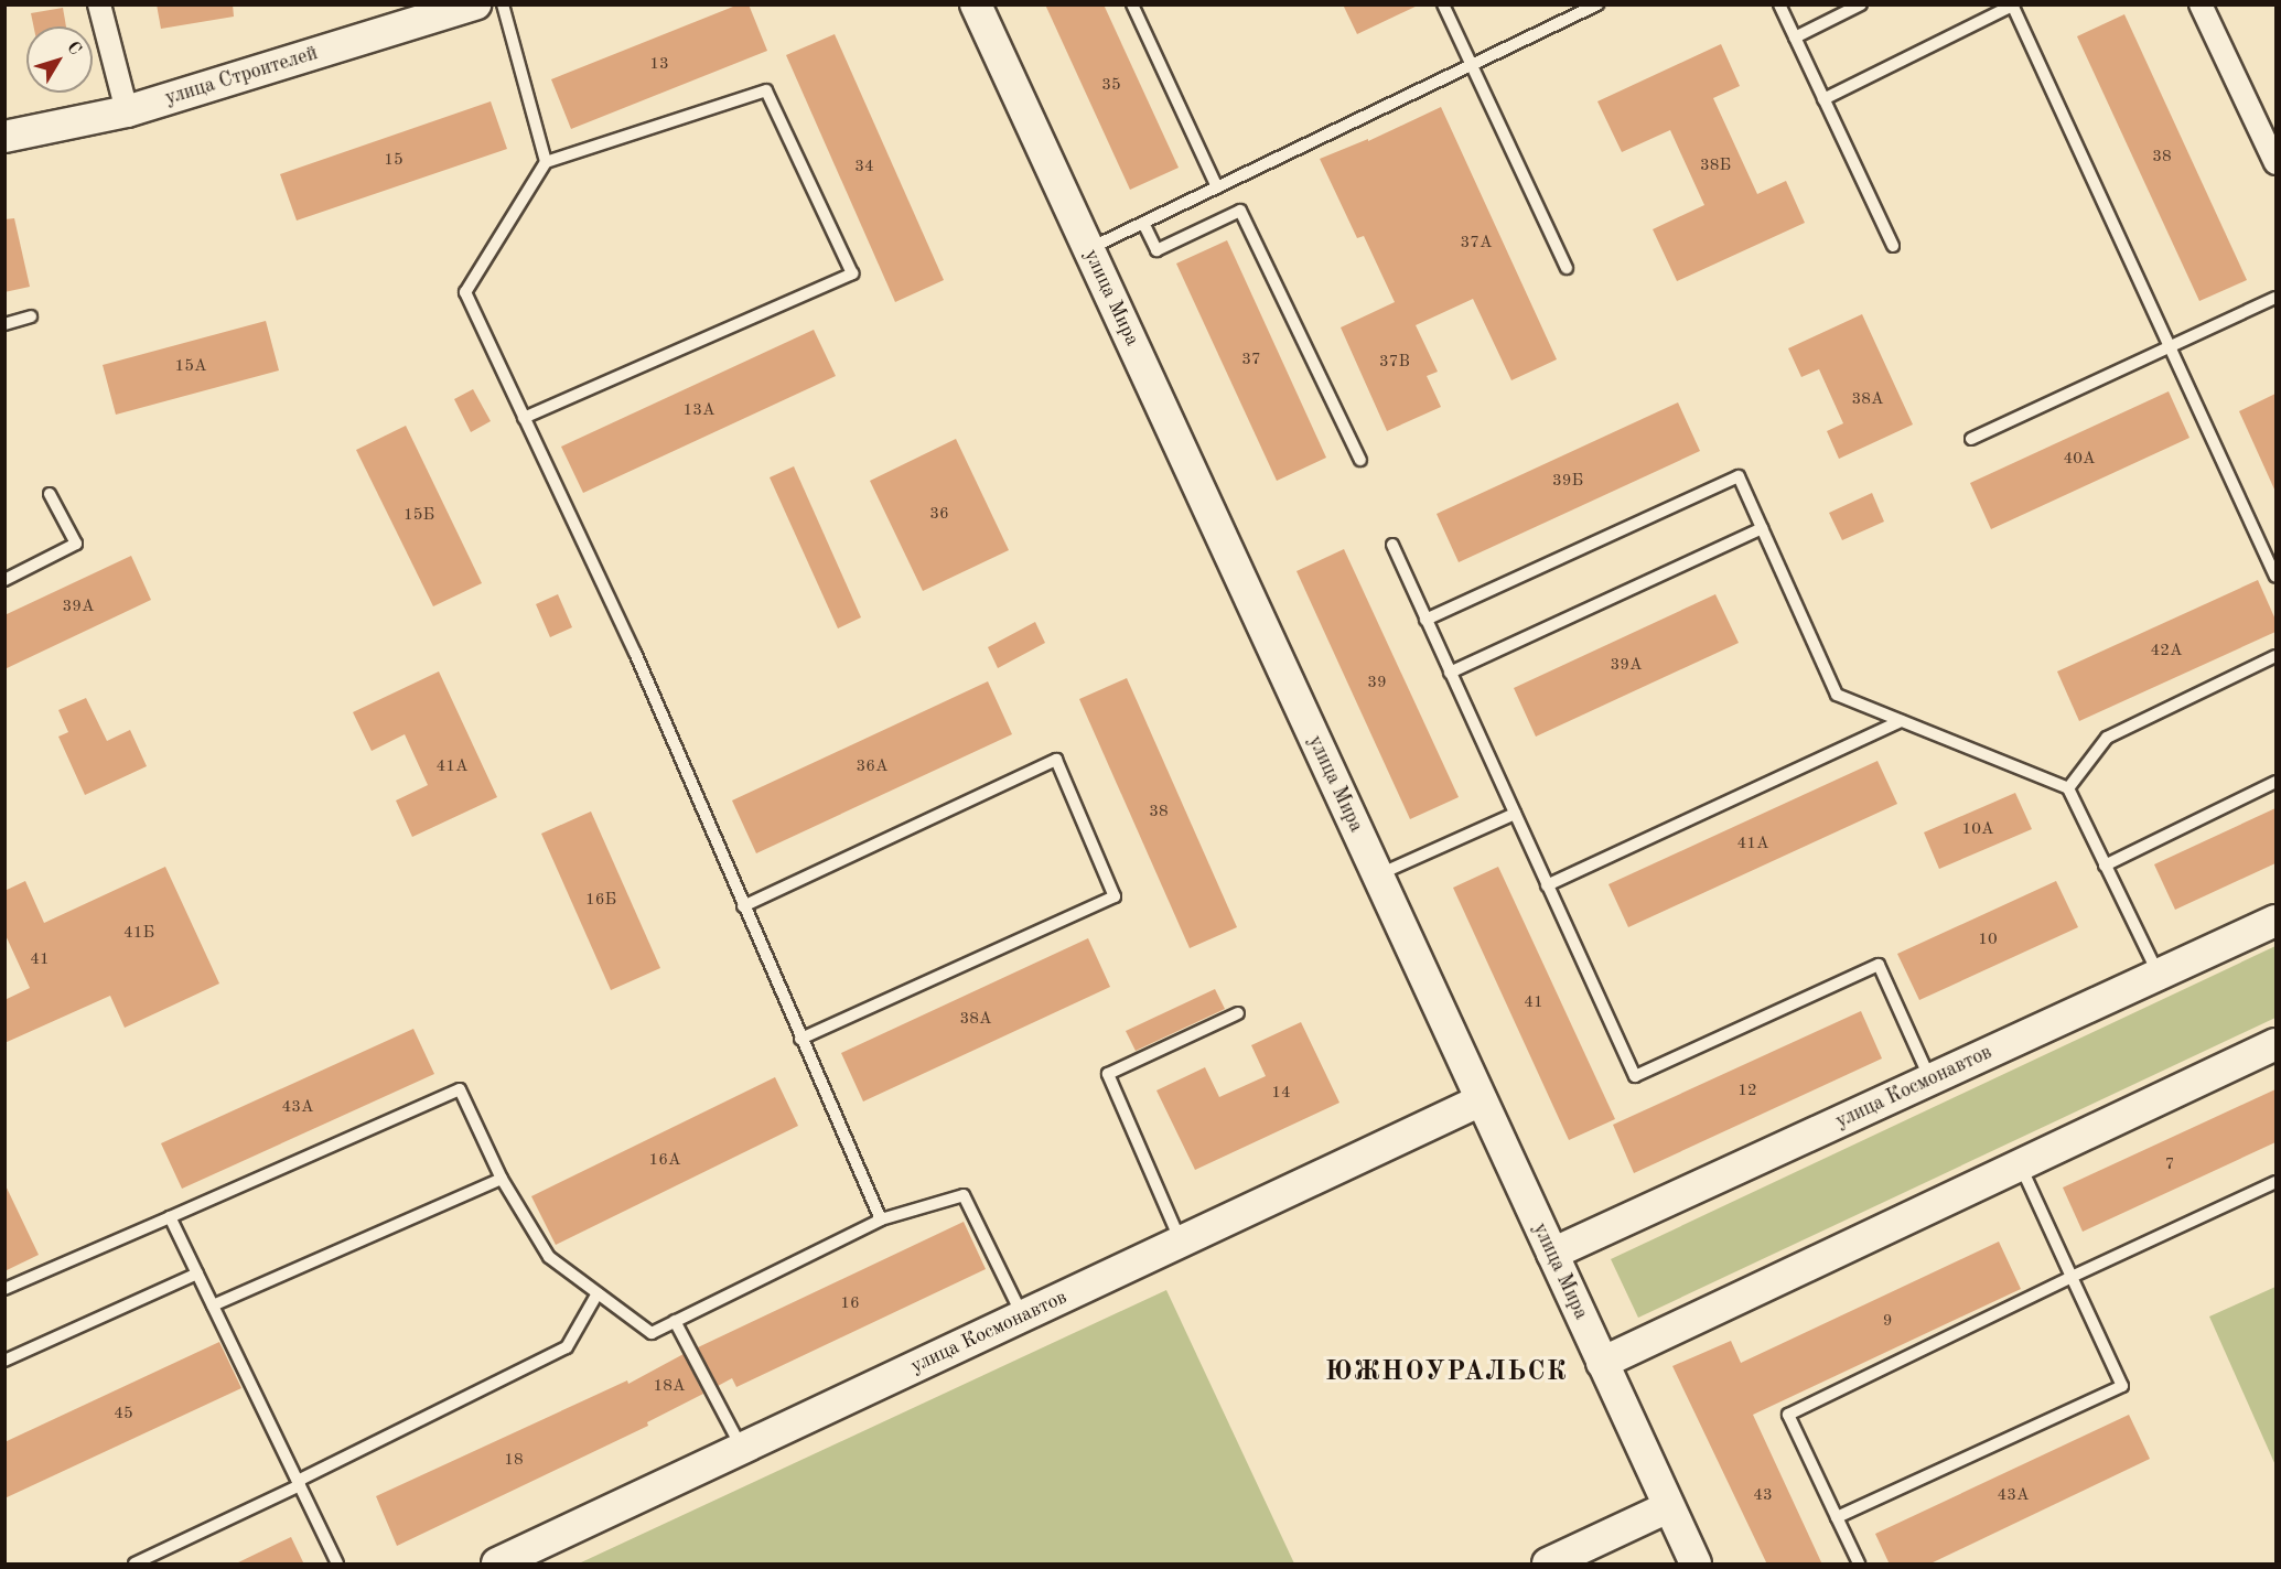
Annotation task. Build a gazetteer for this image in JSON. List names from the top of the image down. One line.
{"streets":{"street":["улица Строителей","улица Мира","улица Космонавтов"]},"crossings":[["улица Мира","улица Космонавтов"]],"districts":["ЮЖНОУРАЛЬСК"],"house_numbers":["13","35","38","15","38Б","34","37А","37","37В","15А","38А","13А","40А","39Б","36","15Б","39А","42А","39А","39","41А","36А","38","10А","41А","16Б","41Б","10","41","41","38А","12","14","43А","16А","7","16","9","18А","45","18","43","43А"],"north":"top right"}
